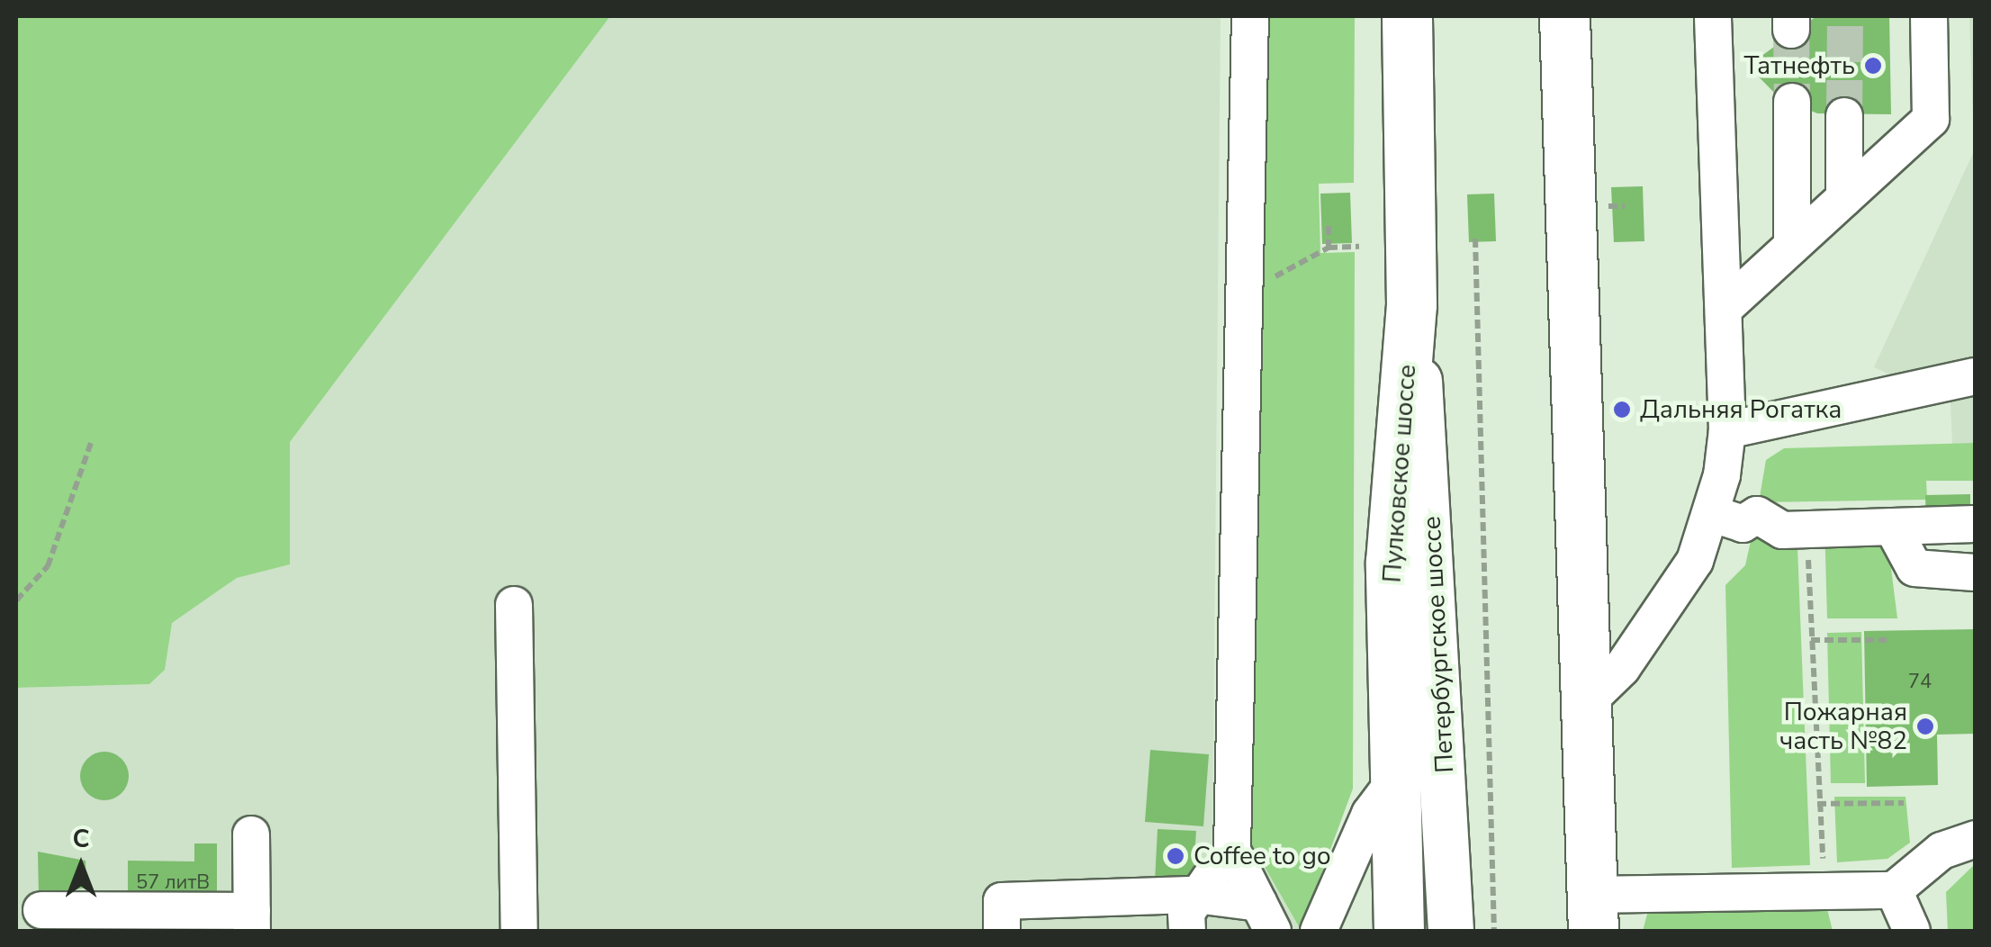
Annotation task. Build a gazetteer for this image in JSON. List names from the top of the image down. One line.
{"streets":{"highway":["Пулковское шоссе"],"main road":["Петербургское шоссе"]},"crossings":[["Пулковское шоссе","Петербургское шоссе"]],"places":["Татнефть","Дальняя Рогатка","Пожарная часть №82","Coffee to go"],"house_numbers":["74","57 литВ"],"north":"top"}
